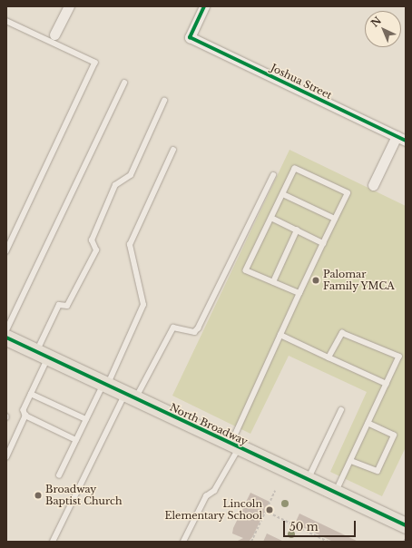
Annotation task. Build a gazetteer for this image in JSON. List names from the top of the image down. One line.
{"streets":{"main road":["North Broadway"],"street":["Joshua Street"]},"places":["Palomar Family YMCA","Broadway Baptist Church","Lincoln Elementary School"],"scale_bar":"50 m","north":"top left"}
